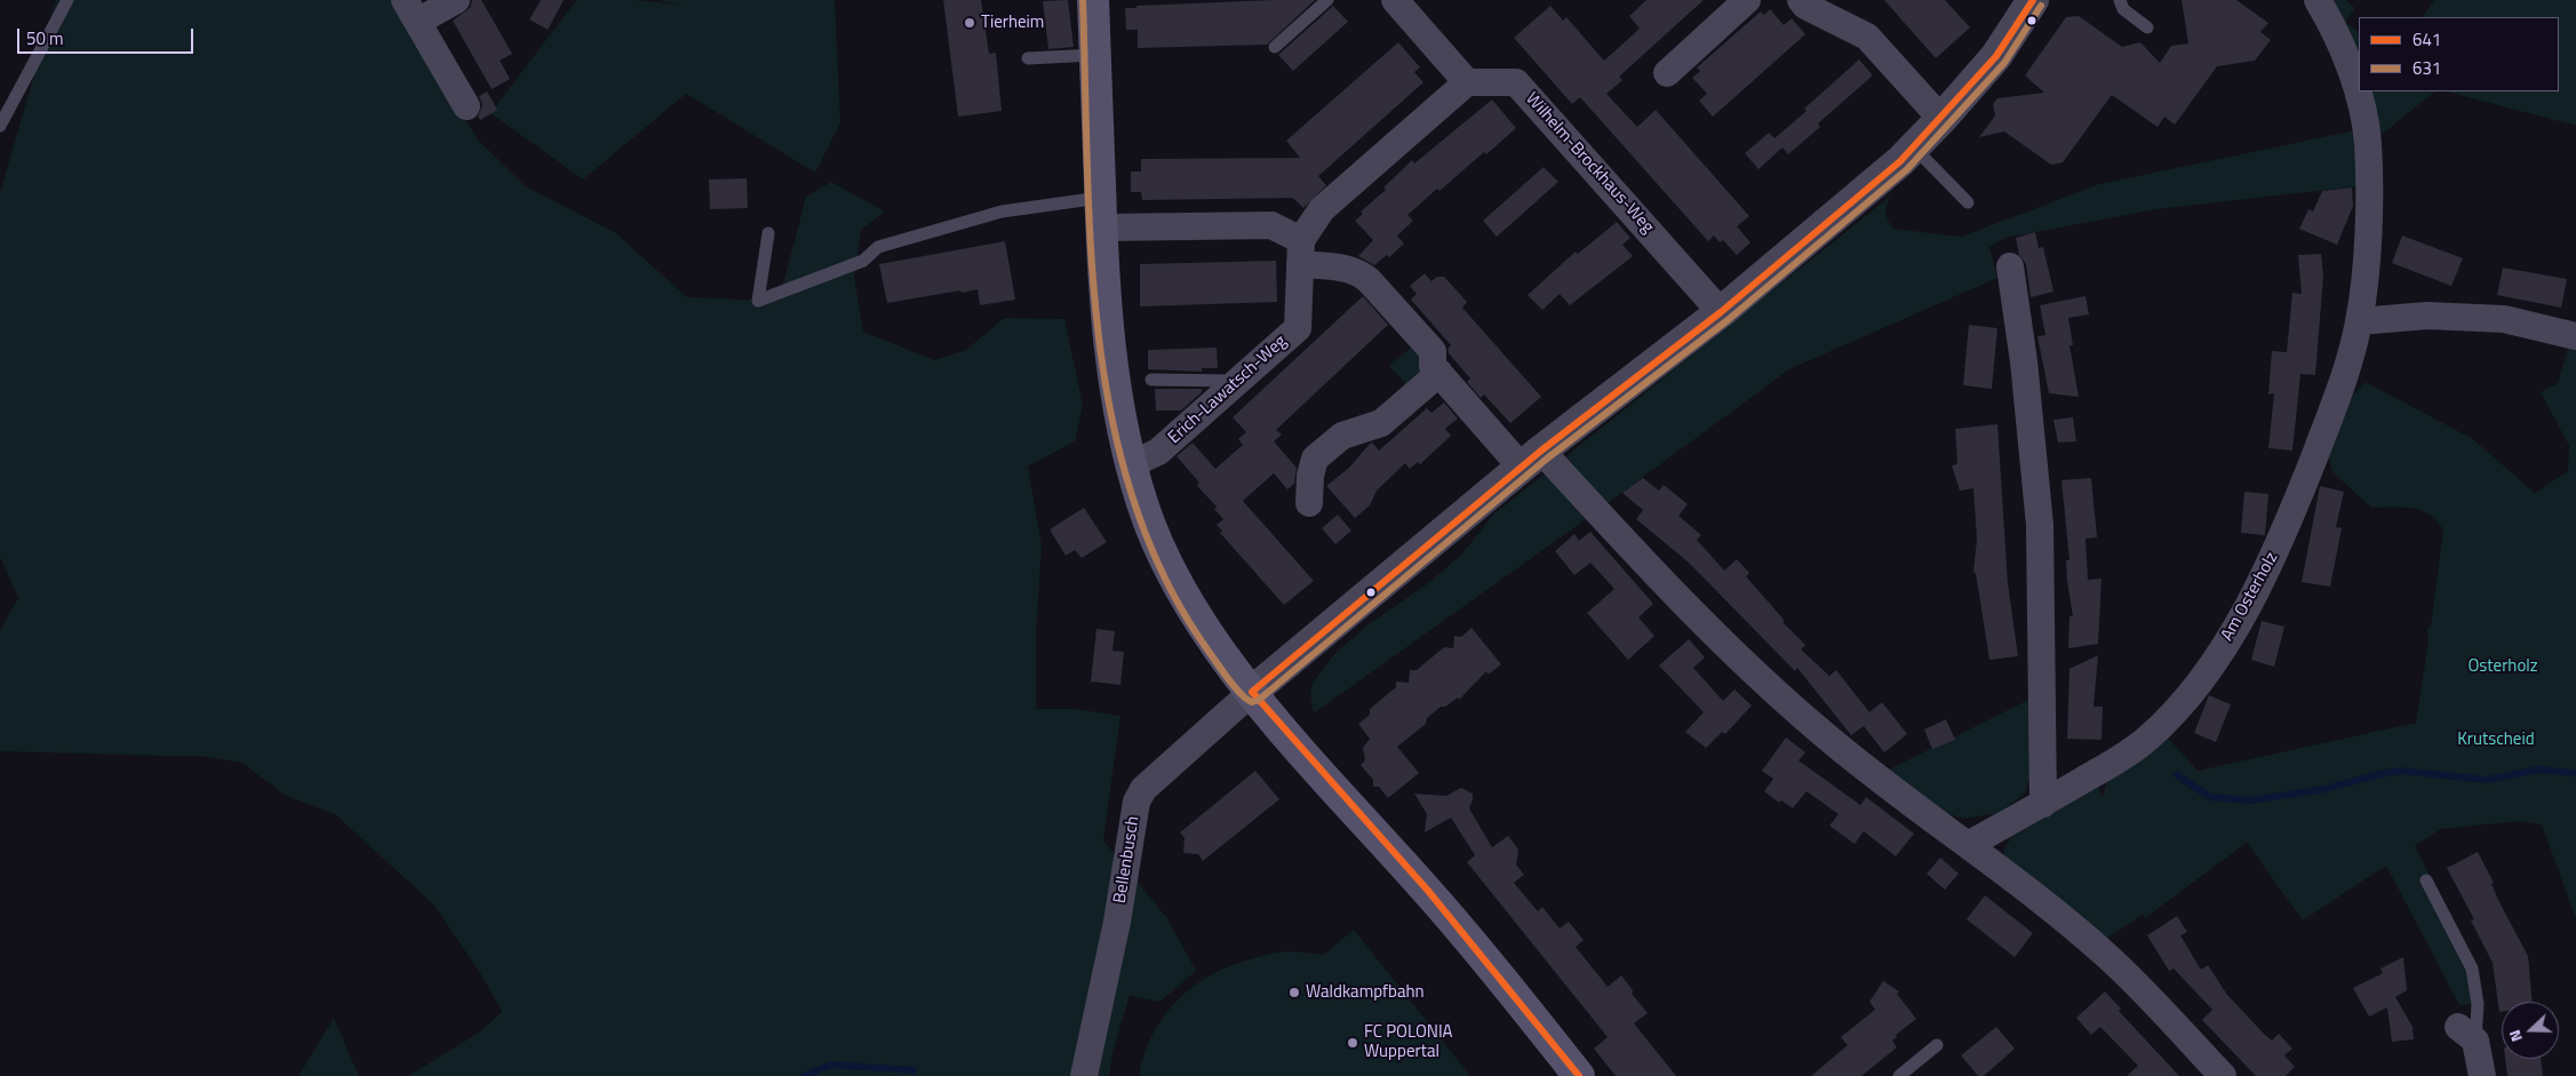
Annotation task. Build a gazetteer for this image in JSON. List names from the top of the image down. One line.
{"streets":{"street":["Wilhelm-Brockhaus-Weg","Erich-Lawatsch-Weg","Am Osterholz","Bellenbusch"]},"parks":["Osterholz","Krutscheid"],"places":["Tierheim","Waldkampfbahn","FC POLONIA Wuppertal"],"lines":["transit line 641","transit line 631"],"legend":["641","631"],"scale_bar":"50 m","north":"left"}
